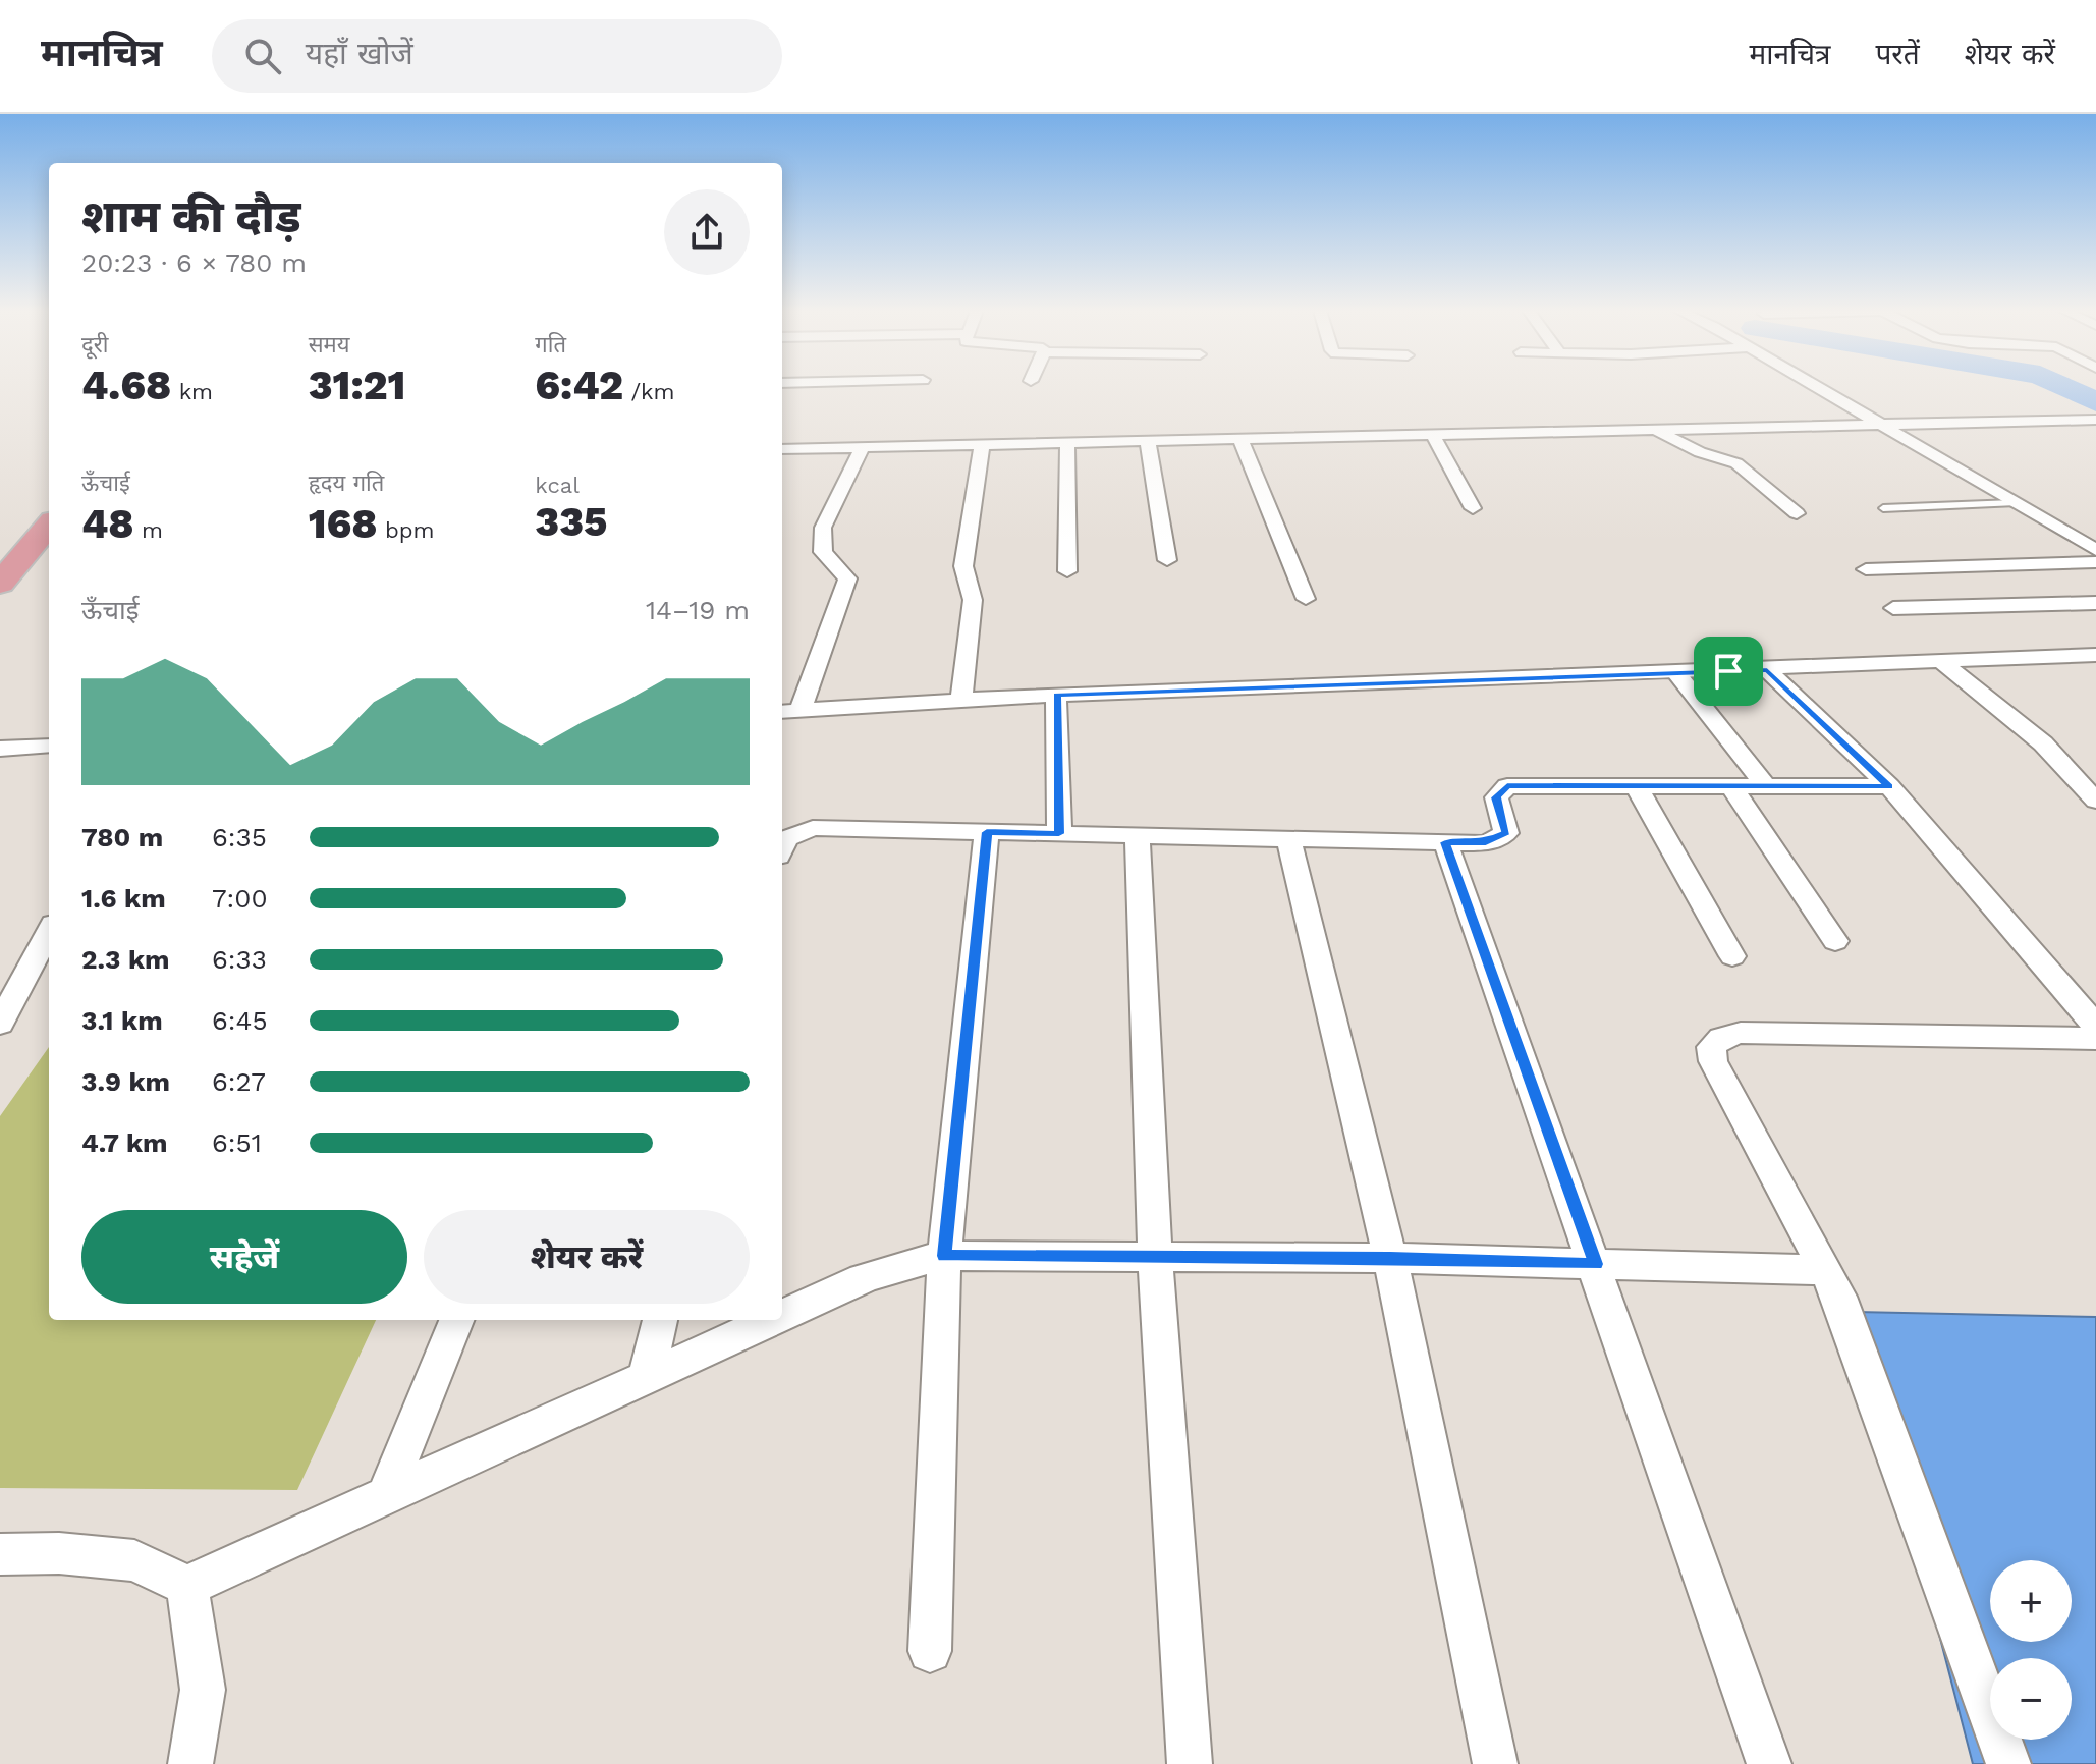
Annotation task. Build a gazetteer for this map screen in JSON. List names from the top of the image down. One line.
{"page":{"header":"मानचित्र","search":"यहाँ खोजें","nav":["मानचित्र","परतें","शेयर करें"],"heading":["शाम की दौड़","20:23 · 6 × 780 m"],"stats":[["दूरी","4.68 km"],["समय","31:21"],["गति","6:42 /km"],["ऊँचाई","48 m"],["हृदय गति","168 bpm"],["kcal","335"]],"chart":["ऊँचाई","14–19 m"],"list":[{"name":"780 m","note":"6:35"},{"name":"1.6 km","note":"7:00"},{"name":"2.3 km","note":"6:33"},{"name":"3.1 km","note":"6:45"},{"name":"3.9 km","note":"6:27"},{"name":"4.7 km","note":"6:51"}],"buttons":["सहेजें","शेयर करें"],"map_buttons":["+","−"]}}
